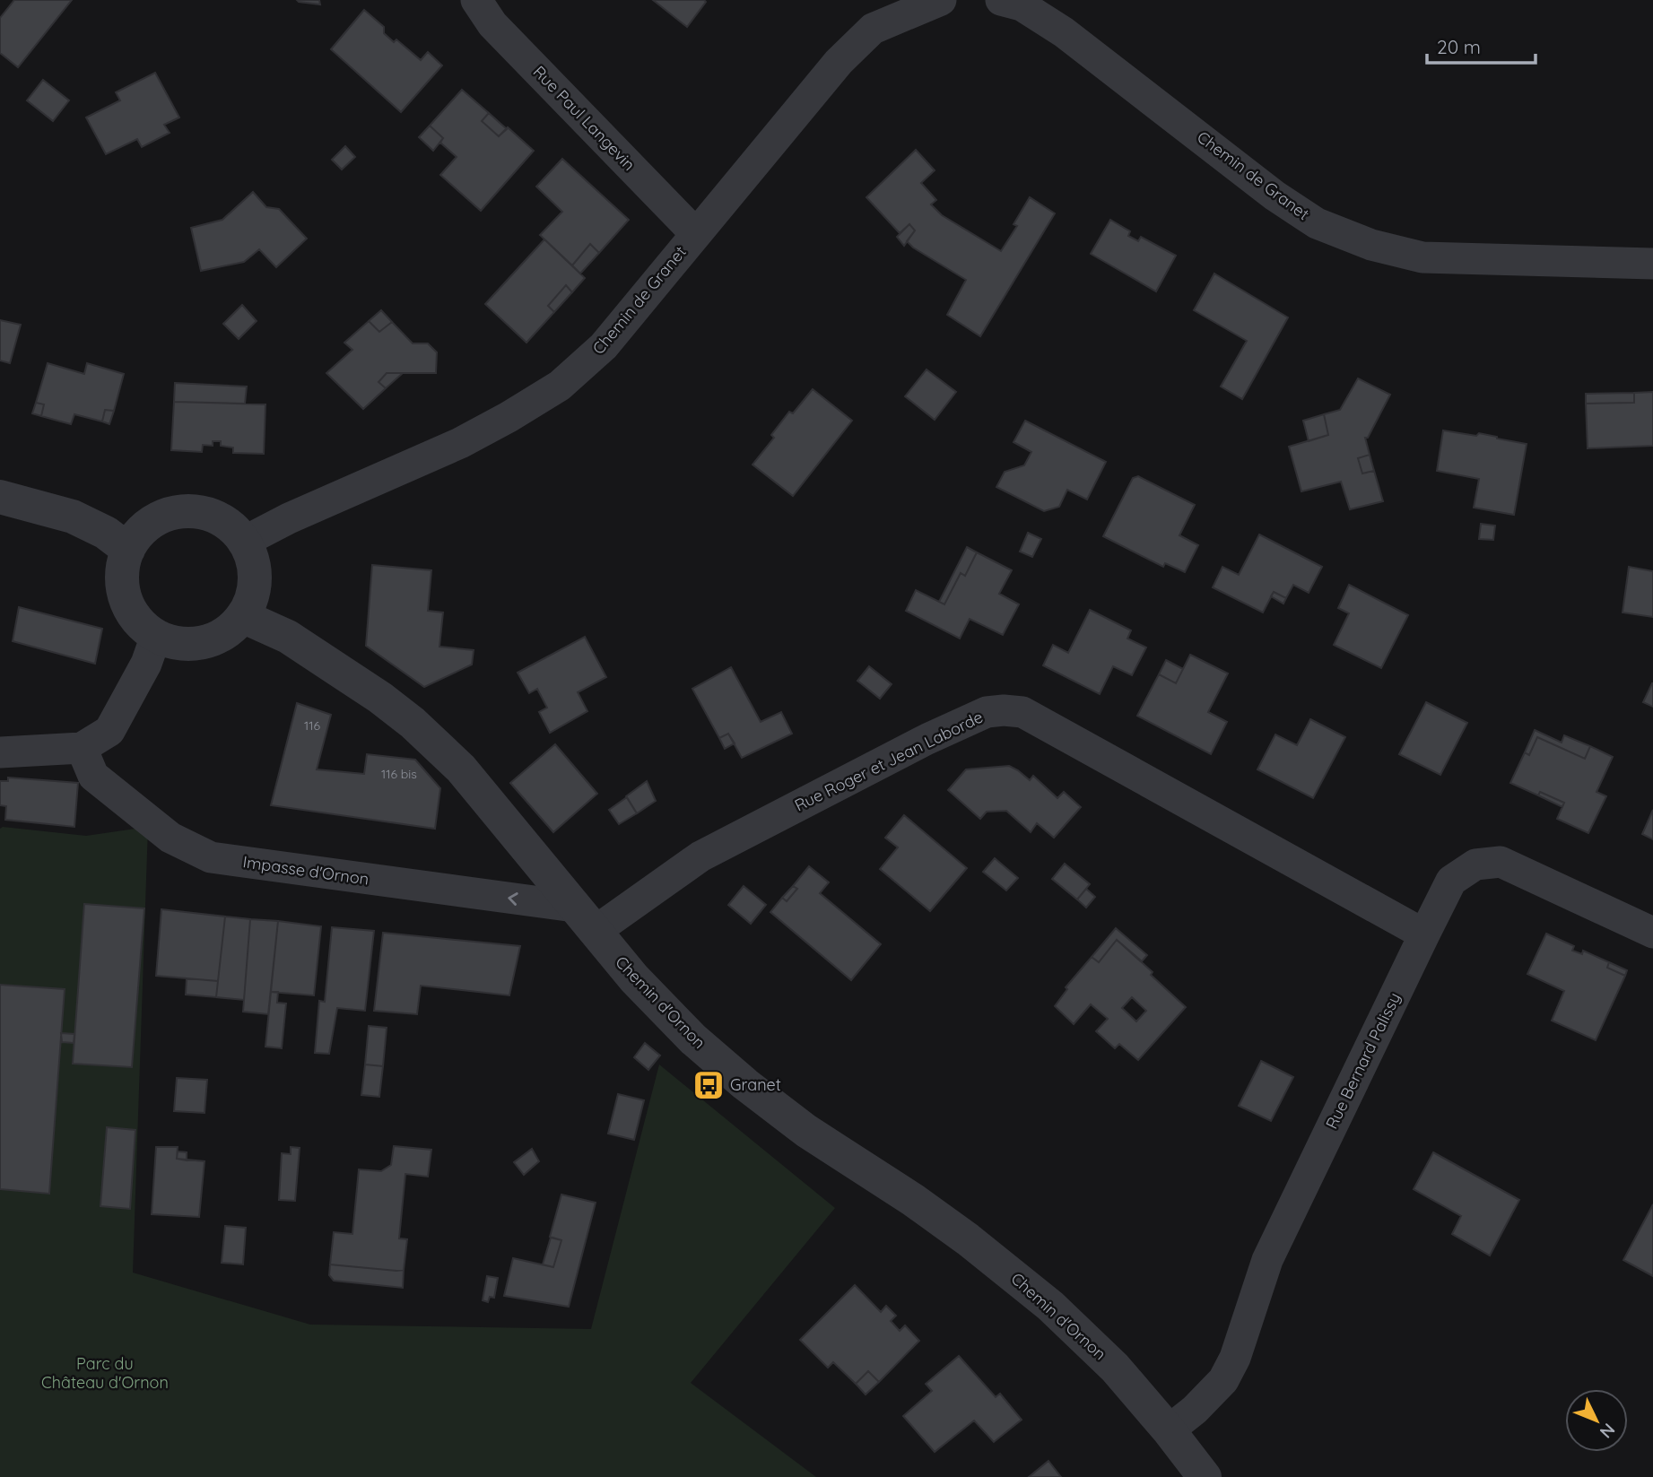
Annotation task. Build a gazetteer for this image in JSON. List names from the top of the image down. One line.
{"streets":{"street":["Rue Paul Langevin","Chemin de Granet","Rue Roger et Jean Laborde","Impasse d'Ornon","Chemin d'Ornon","Rue Bernard Palissy"]},"crossings":[["Rue Paul Langevin","Chemin de Granet"],["Chemin de Granet","Chemin d'Ornon"],["Rue Roger et Jean Laborde","Impasse d'Ornon"],["Rue Roger et Jean Laborde","Chemin d'Ornon"],["Rue Roger et Jean Laborde","Rue Bernard Palissy"],["Impasse d'Ornon","Chemin d'Ornon"],["Chemin d'Ornon","Rue Bernard Palissy"]],"one_way":["Impasse d'Ornon"],"parks":["Parc du Château d'Ornon"],"places":{"bus stop":["Granet"]},"house_numbers":["116","116 bis"],"scale_bar":"20 m","north":"bottom right"}
